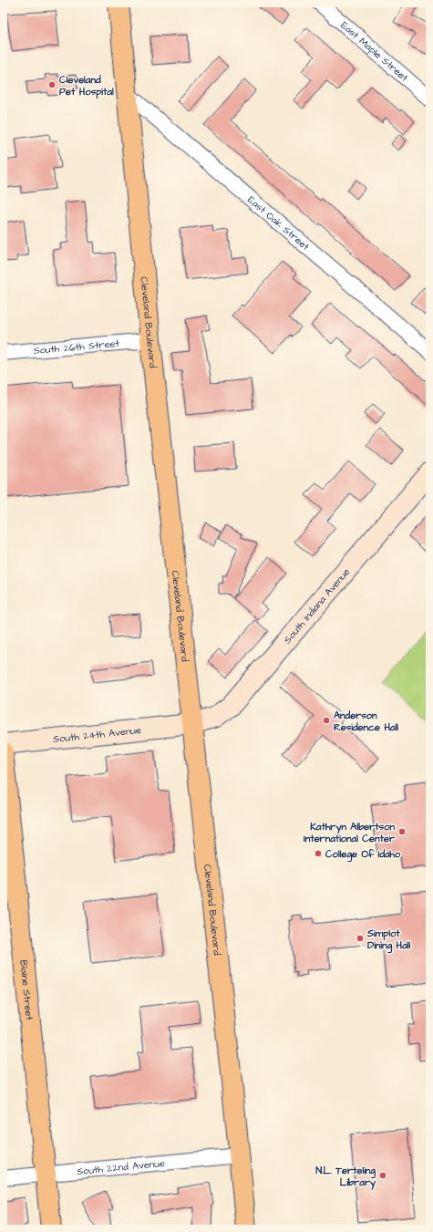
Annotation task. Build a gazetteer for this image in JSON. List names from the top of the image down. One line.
{"streets":{"main road":["Cleveland Boulevard","South Indiana Avenue","South 24th Avenue","Blaine Street"],"street":["East Maple Street","East Oak Street","South 26th Street","South 22nd Avenue"]},"crossings":[["East Oak Street","Cleveland Boulevard"],["Cleveland Boulevard","South 26th Street"],["Cleveland Boulevard","South Indiana Avenue"],["Cleveland Boulevard","South 24th Avenue"],["Cleveland Boulevard","South 22nd Avenue"],["South Indiana Avenue","South 24th Avenue"],["Blaine Street","South 22nd Avenue"]],"places":["Cleveland Pet Hospital","Anderson Residence Hall","Kathryn Albertson International Center","College Of Idaho","Simplot Dining Hall","N.L. Terteling Library"]}
